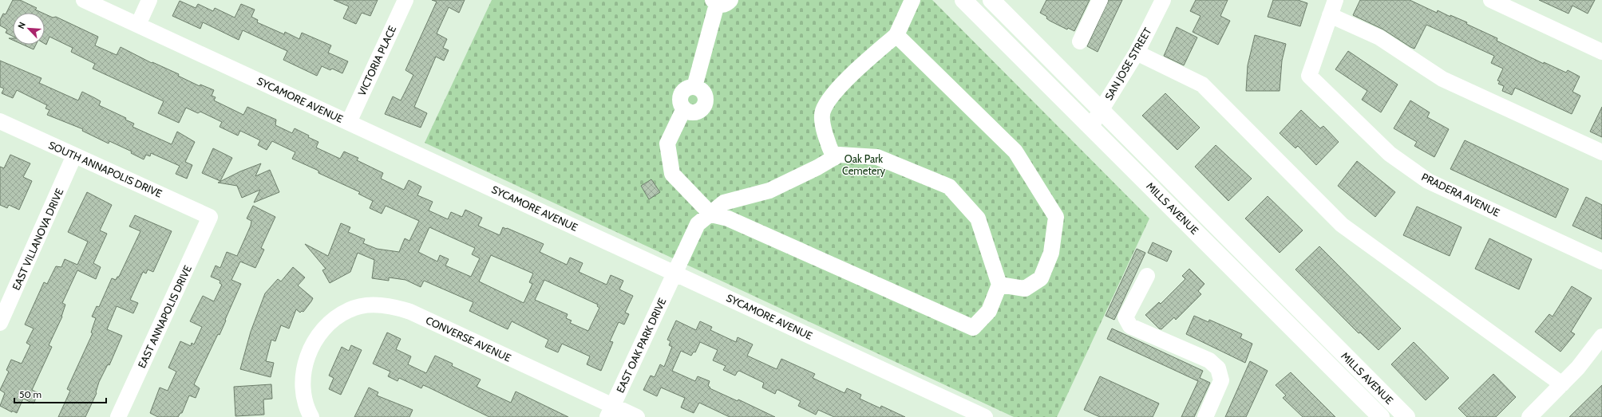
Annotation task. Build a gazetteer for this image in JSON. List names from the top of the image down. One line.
{"streets":{"main road":["MILLS AVENUE"],"street":["VICTORIA PLACE","SAN JOSE STREET","SYCAMORE AVENUE","SOUTH ANNAPOLIS DRIVE","PRADERA AVENUE","EAST VILLANOVA DRIVE","EAST ANNAPOLIS DRIVE","CONVERSE AVENUE","EAST OAK PARK DRIVE"]},"crossings":[["VICTORIA PLACE","SYCAMORE AVENUE"],["SAN JOSE STREET","MILLS AVENUE"],["SYCAMORE AVENUE","EAST OAK PARK DRIVE"],["SOUTH ANNAPOLIS DRIVE","EAST VILLANOVA DRIVE"],["SOUTH ANNAPOLIS DRIVE","EAST ANNAPOLIS DRIVE"],["CONVERSE AVENUE","EAST OAK PARK DRIVE"]],"parks":["Oak Park Cemetery"],"scale_bar":"50 m","north":"top left"}
